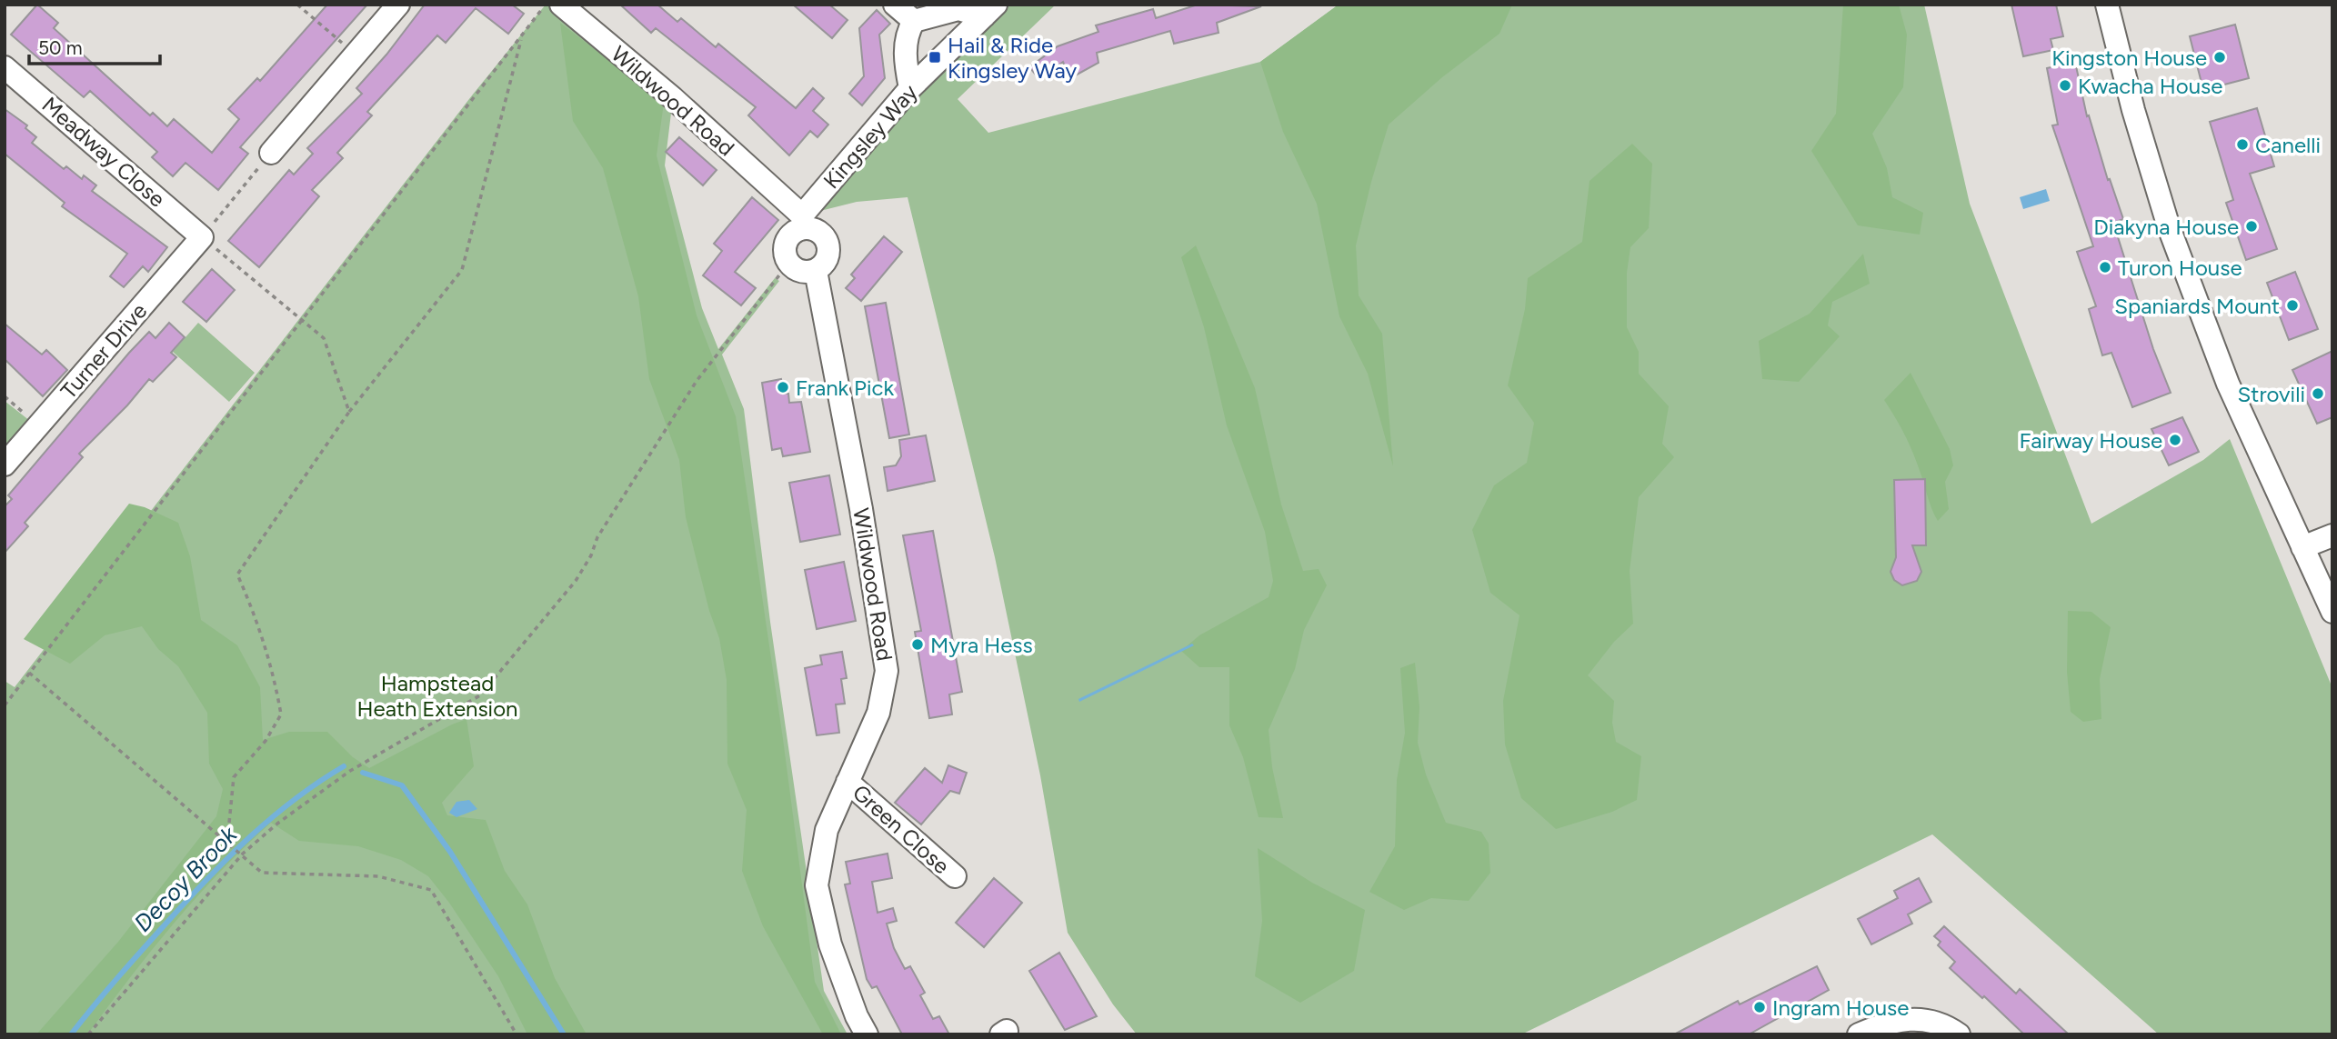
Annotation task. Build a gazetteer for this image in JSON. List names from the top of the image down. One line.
{"streets":{"street":["Wildwood Road","Kingsley Way","Meadway Close","Turner Drive","Green Close"]},"crossings":[["Wildwood Road","Kingsley Way"],["Wildwood Road","Green Close"],["Meadway Close","Turner Drive"]],"water":["Decoy Brook"],"parks":["Hampstead Heath Extension"],"places":{"transit":["Hail & Ride Kingsley Way"],"other":["Kingston House","Kwacha House","Canelli","Diakyna House","Turon House","Spaniards Mount","Frank Pick","Strovili","Fairway House","Myra Hess","Ingram House"]},"scale_bar":"50 m"}
